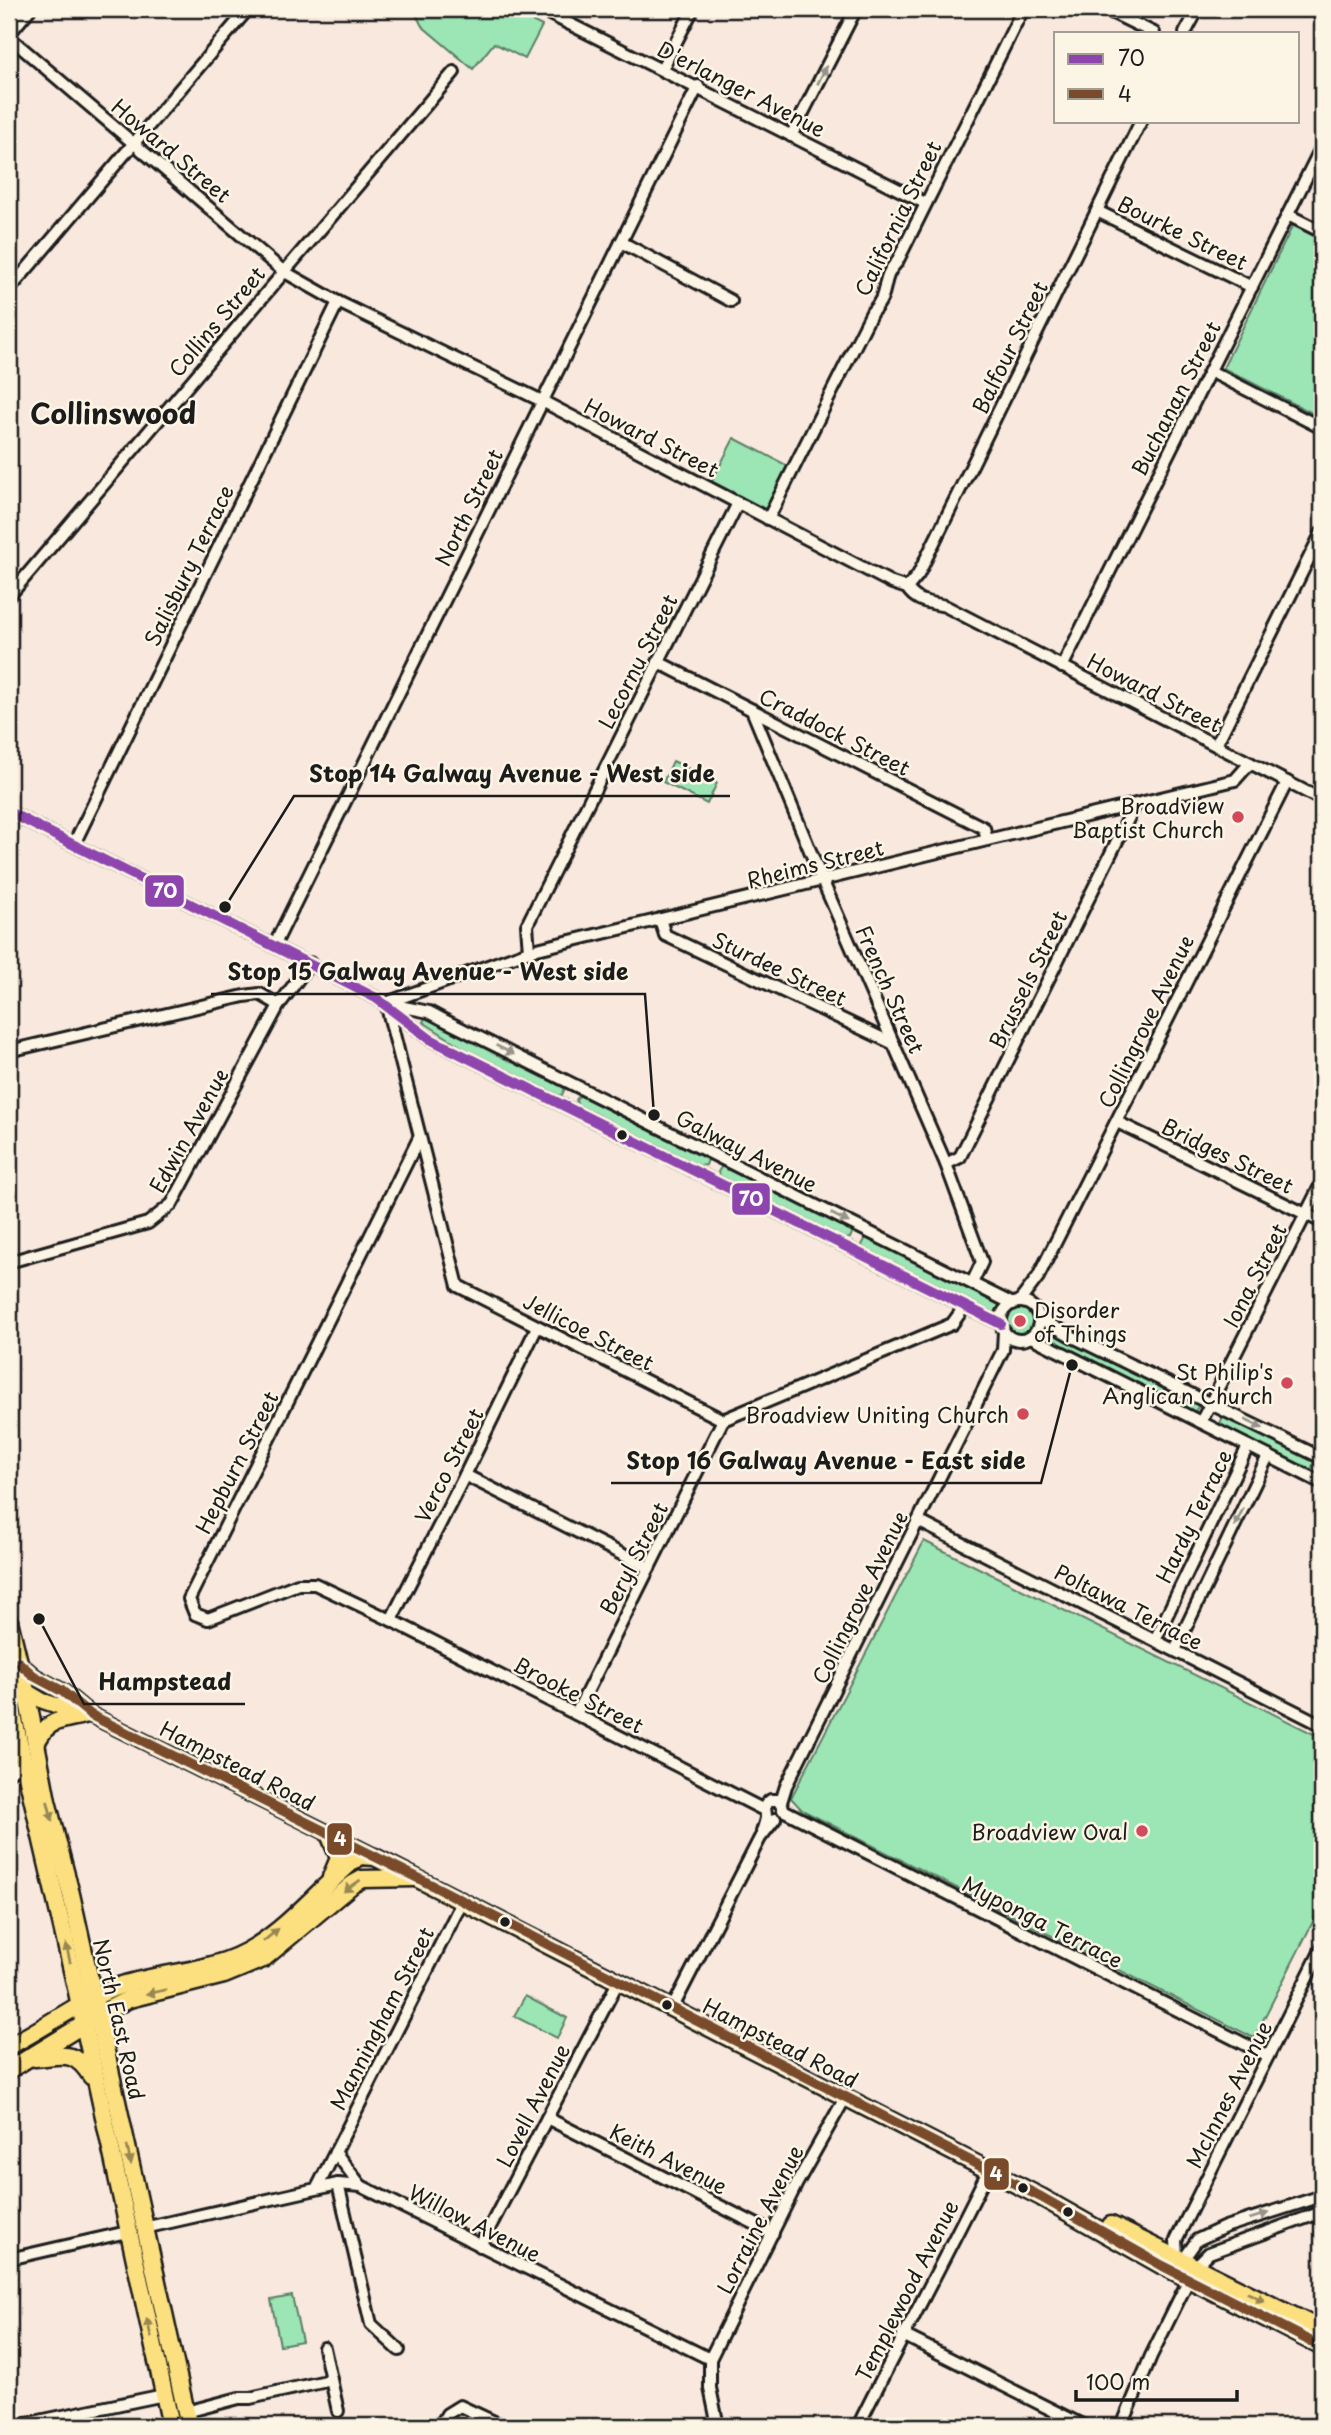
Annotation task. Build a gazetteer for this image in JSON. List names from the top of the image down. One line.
{"streets":{"highway":["Hampstead Road","North East Road"],"street":["D'erlanger Avenue","Howard Street","California Street","Bourke Street","Collins Street","Balfour Street","Buchanan Street","North Street","Salisbury Terrace","Lecornu Street","Craddock Street","Rheims Street","Sturdee Street","Brussels Street","French Street","Collingrove Avenue","Edwin Avenue","Galway Avenue","Bridges Street","Iona Street","Jellicoe Street","Hepburn Street","Verco Street","Hardy Terrace","Beryl Street","Poltawa Terrace","Brooke Street","Myponga Terrace","Manningham Street","McInnes Avenue","Lovell Avenue","Keith Avenue","Lorraine Avenue","Willow Avenue","Templewood Avenue"]},"crossings":[["D'erlanger Avenue","California Street"],["D'erlanger Avenue","North Street"],["Howard Street","California Street"],["Howard Street","Collins Street"],["Howard Street","Balfour Street"],["Howard Street","Buchanan Street"],["Howard Street","North Street"],["Howard Street","Salisbury Terrace"],["Howard Street","Lecornu Street"],["Howard Street","Rheims Street"],["Howard Street","Collingrove Avenue"],["Bourke Street","Balfour Street"],["Bourke Street","Buchanan Street"],["North Street","Galway Avenue"],["Salisbury Terrace","Galway Avenue"],["Lecornu Street","Craddock Street"],["Lecornu Street","Rheims Street"],["Craddock Street","Rheims Street"],["Craddock Street","French Street"],["Rheims Street","Sturdee Street"],["Rheims Street","Brussels Street"],["Rheims Street","French Street"],["Rheims Street","Galway Avenue"],["Rheims Street","Jellicoe Street"],["Sturdee Street","French Street"],["Brussels Street","French Street"],["French Street","Galway Avenue"],["Collingrove Avenue","Galway Avenue"],["Collingrove Avenue","Bridges Street"],["Collingrove Avenue","Poltawa Terrace"],["Collingrove Avenue","Brooke Street"],["Collingrove Avenue","Hampstead Road"],["Collingrove Avenue","Myponga Terrace"],["Edwin Avenue","Galway Avenue"],["Galway Avenue","Jellicoe Street"],["Bridges Street","Iona Street"],["Jellicoe Street","Hepburn Street"],["Jellicoe Street","Verco Street"],["Jellicoe Street","Beryl Street"],["Hepburn Street","Verco Street"],["Hepburn Street","Brooke Street"],["Verco Street","Brooke Street"],["Hardy Terrace","Poltawa Terrace"],["Beryl Street","Brooke Street"],["Brooke Street","Myponga Terrace"],["Hampstead Road","Manningham Street"],["Hampstead Road","North East Road"],["Hampstead Road","McInnes Avenue"],["Hampstead Road","Lovell Avenue"],["Hampstead Road","Lorraine Avenue"],["Hampstead Road","Templewood Avenue"],["Myponga Terrace","McInnes Avenue"],["Manningham Street","Willow Avenue"],["North East Road","Willow Avenue"],["Lovell Avenue","Keith Avenue"],["Lovell Avenue","Willow Avenue"],["Keith Avenue","Lorraine Avenue"],["Lorraine Avenue","Willow Avenue"]],"districts":["Collinswood"],"places":["Broadview Baptist Church","Stop 14 Galway Avenue - West side","Stop 15 Galway Avenue - West side","Disorder of Things","Stop 16 Galway Avenue - East side","St Philip's Anglican Church","Broadview Uniting Church","Hampstead","Broadview Oval"],"lines":["transit line 70","transit line 4"],"legend":["70","4"],"scale_bar":"100 m"}
